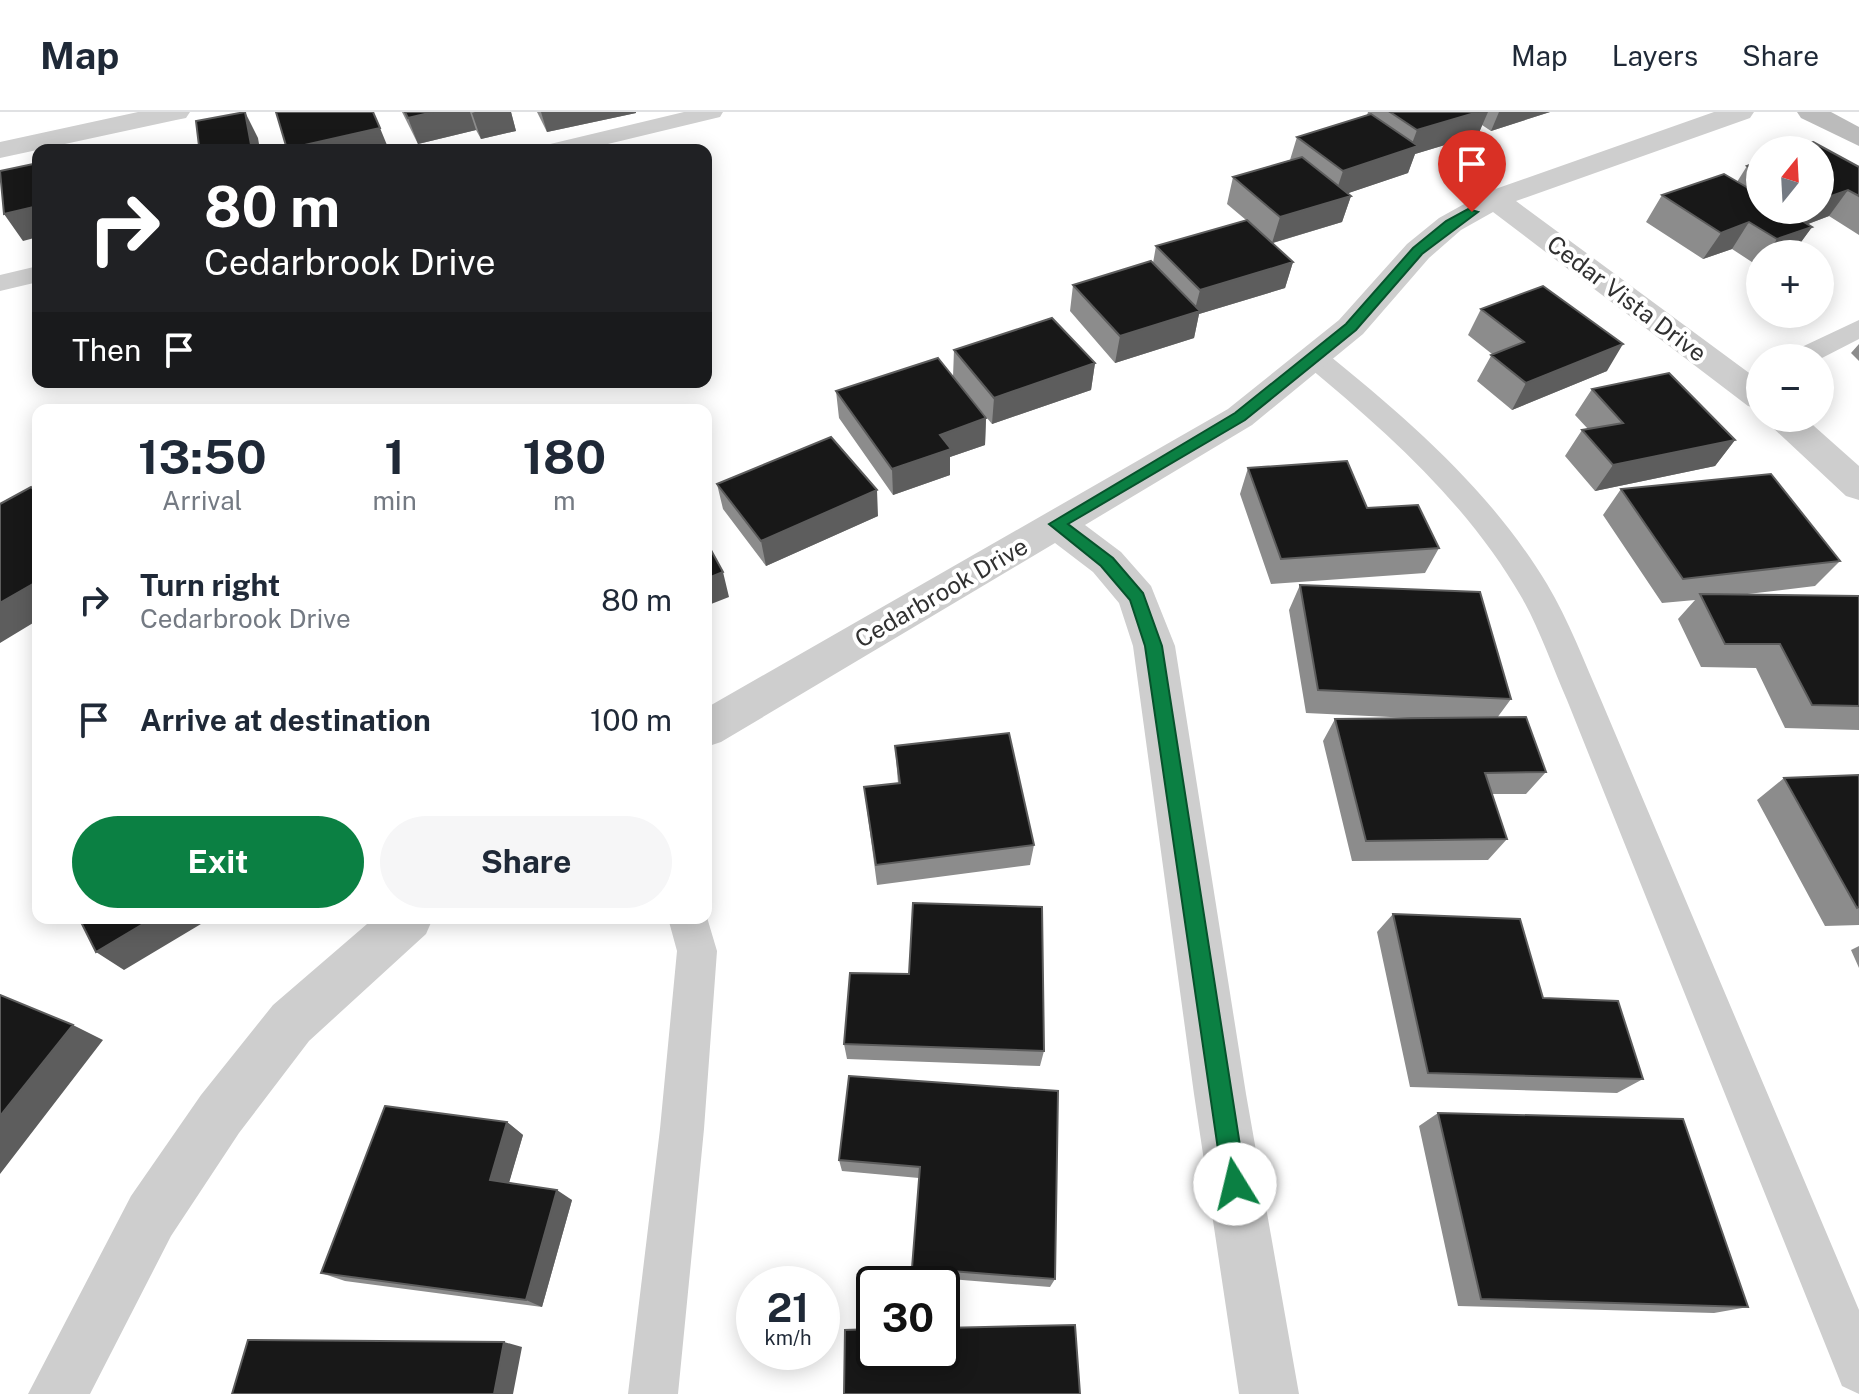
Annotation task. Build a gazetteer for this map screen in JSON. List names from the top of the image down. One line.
{"streets":{"street":["Cedar Vista Drive","Cedarbrook Drive"]},"crossings":[["Cedar Vista Drive","Cedarbrook Drive"]],"north":"top","page":{"header":"Map","nav":["Map","Layers","Share"],"map_buttons":["+","−"],"turn":["80 m","Cedarbrook Drive"],"then":"Then","eta":["13:50","Arrival","1","min","180","m"],"list":[{"name":"Turn right","note":"Cedarbrook Drive","value":"80 m"},{"name":"Arrive at destination","value":"100 m"}],"buttons":["Exit","Share"],"speed":"21 km/h","limit":"30"}}
